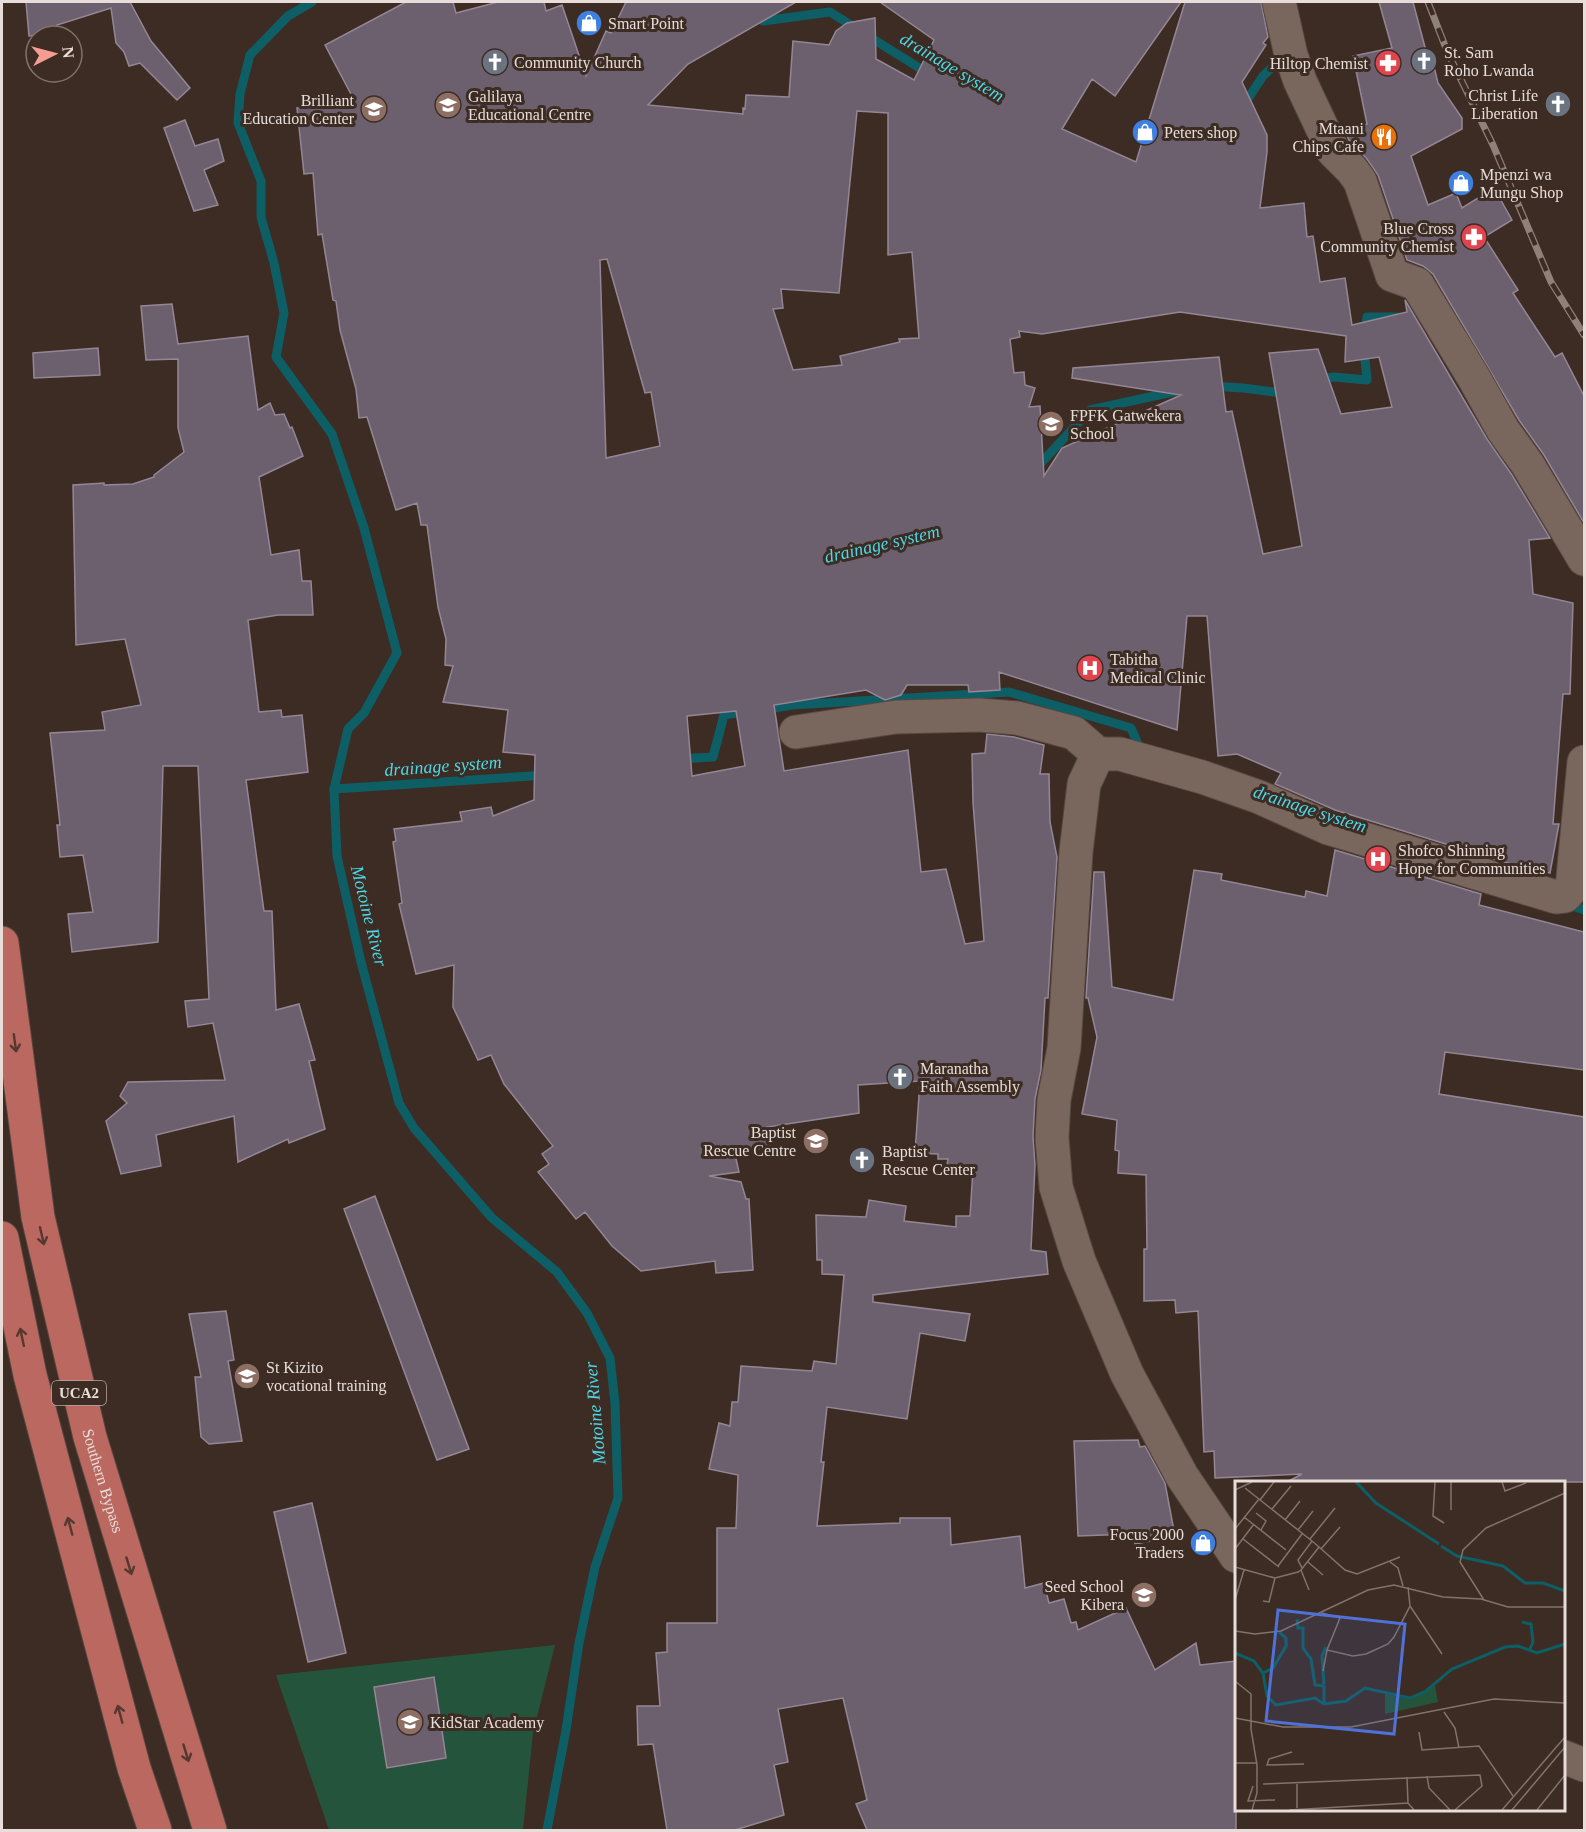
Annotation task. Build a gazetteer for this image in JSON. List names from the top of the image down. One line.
{"streets":{"highway":["UCA2","Southern Bypass"]},"water":["drainage system","Motoine River"],"places":{"shop":["Smart Point","Peters shop","Mpenzi wa Mungu Shop","Focus 2000 Traders"],"church":["St. Sam Roho Lwanda","Community Church","Christ Life Liberation","Maranatha Faith Assembly","Baptist Rescue Center"],"pharmacy":["Hiltop Chemist","Blue Cross Community Chemist"],"school or university":["Galilaya Educational Centre","Brilliant Education Center","FPFK Gatwekera School","Baptist Rescue Centre","St Kizito vocational training","Seed School Kibera","KidStar Academy"],"restaurant":["Mtaani Chips Cafe"],"hospital":["Tabitha Medical Clinic","Shofco Shinning Hope for Communities"]},"north":"right"}
